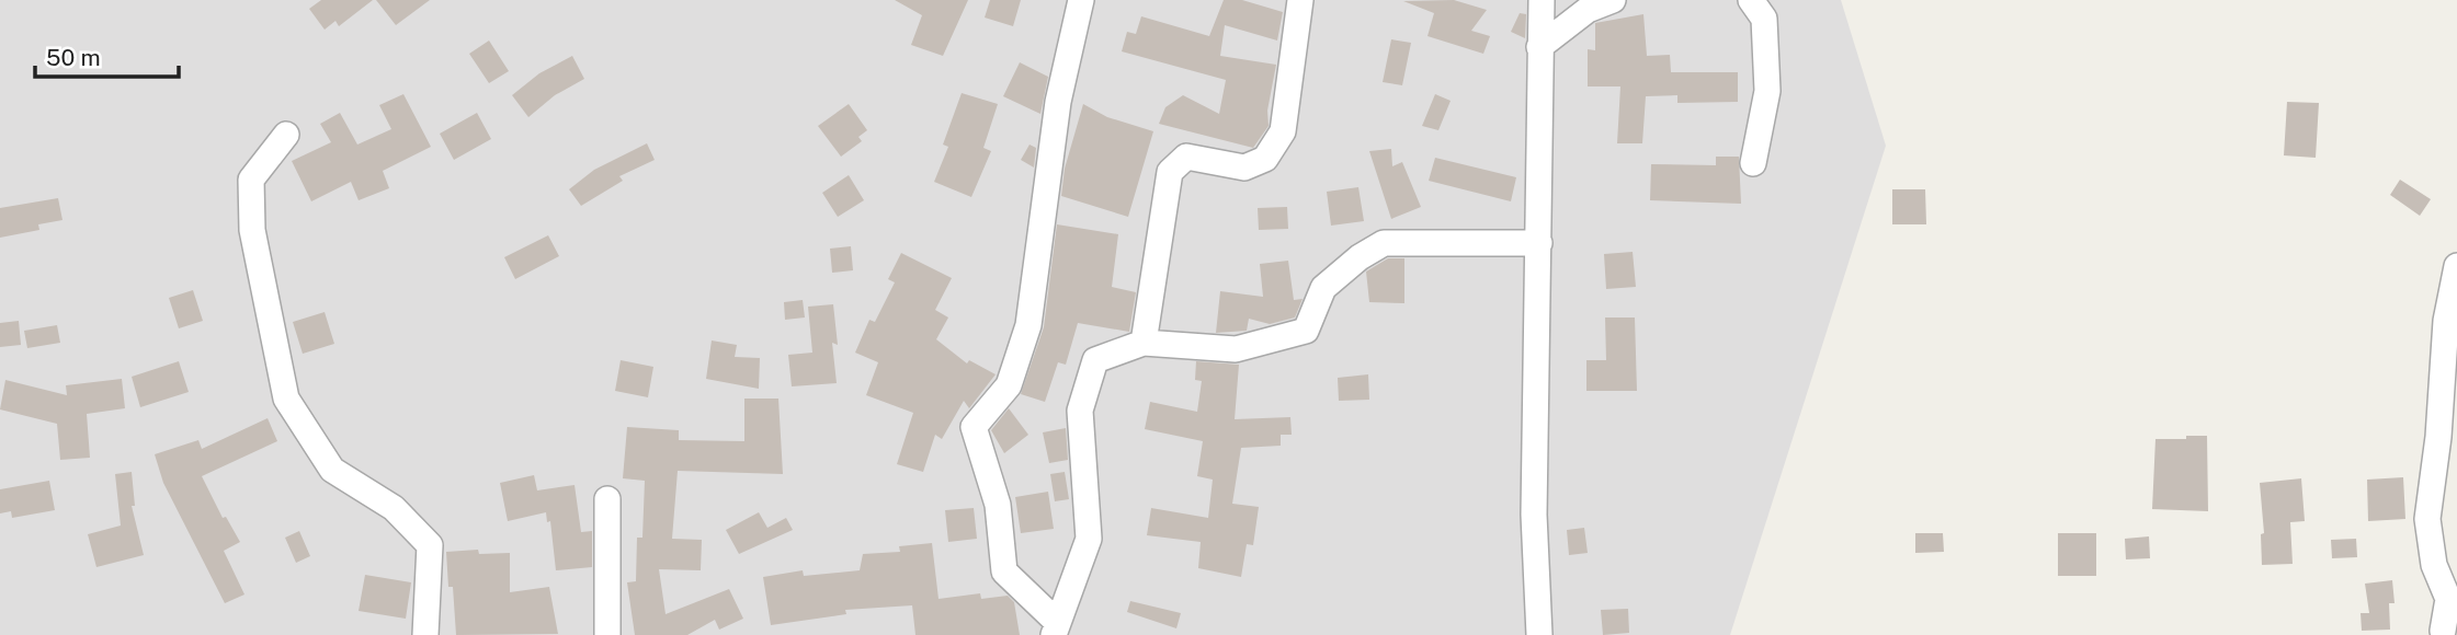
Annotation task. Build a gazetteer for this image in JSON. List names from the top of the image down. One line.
{"scale_bar":"50 m"}
